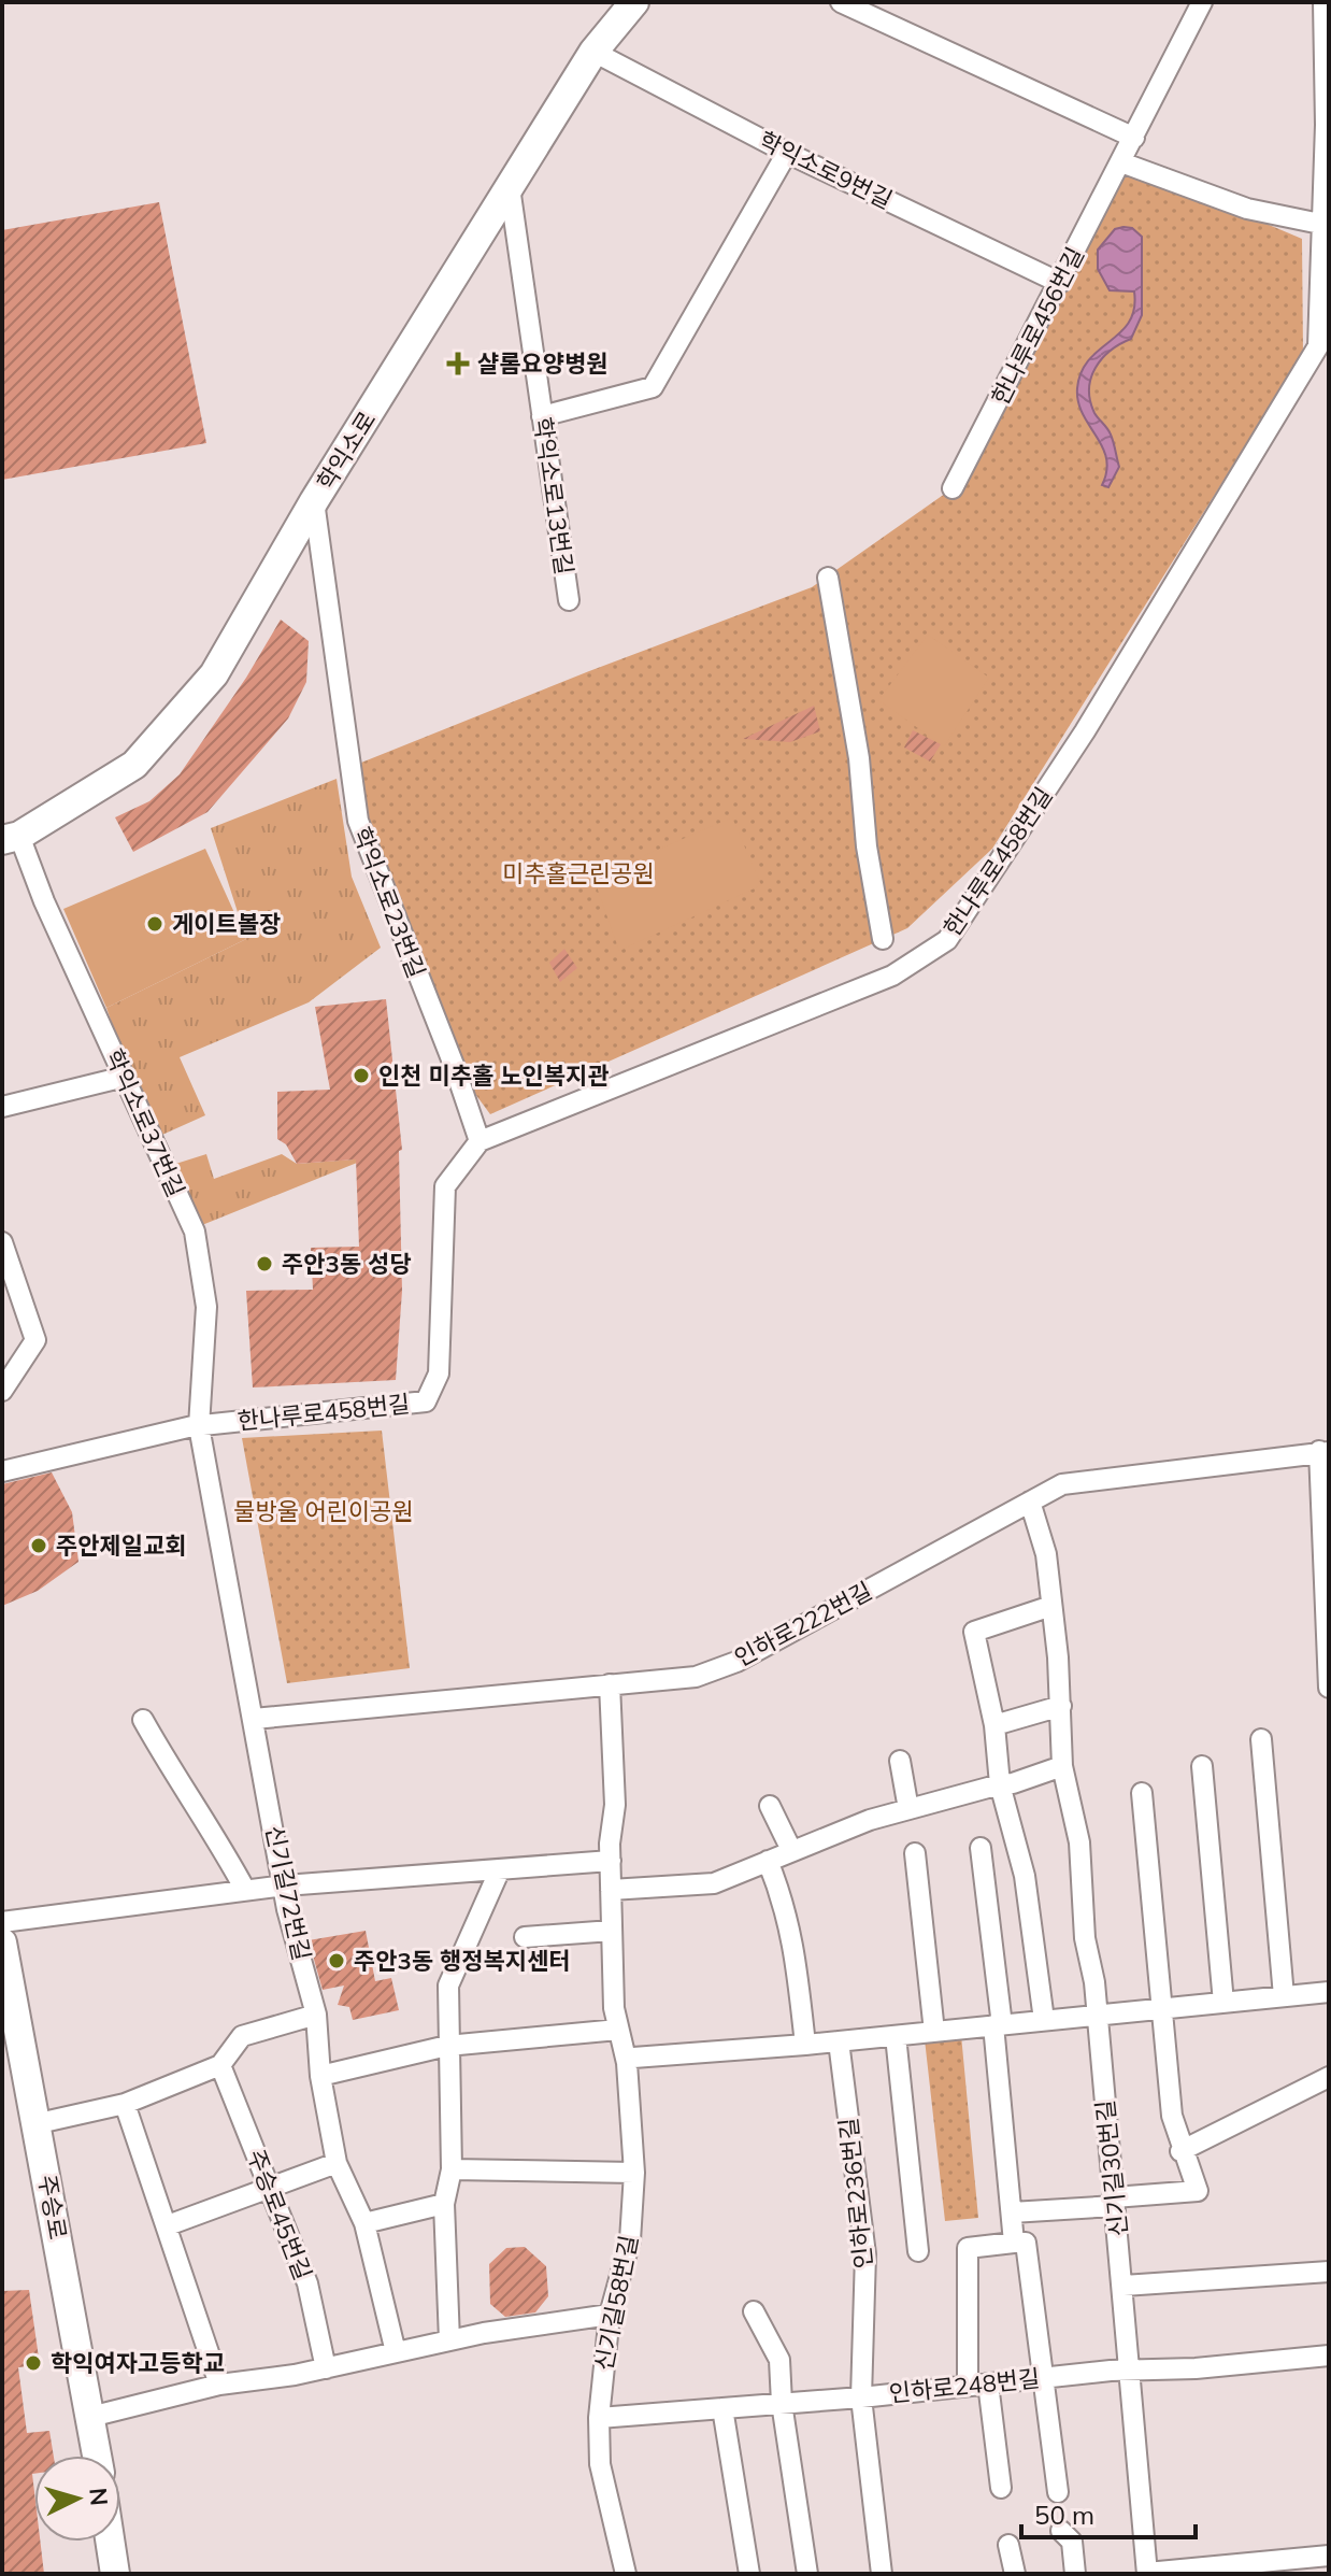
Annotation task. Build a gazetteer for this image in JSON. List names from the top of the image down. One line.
{"streets":{"street":["학익소로9번길","한나루로456번길","학익소로","학익소로13번길","한나루로458번길","학익소로23번길","학익소로37번길","인하로222번길","신기길72번길","신기길30번길","인하로236번길","주승로","주승로45번길","신기길58번길","인하로248번길"]},"crossings":[["학익소로9번길","한나루로456번길"],["학익소로9번길","학익소로"],["학익소로","학익소로13번길"],["학익소로","학익소로23번길"],["학익소로","학익소로37번길"],["한나루로458번길","학익소로23번길"],["한나루로458번길","학익소로37번길"],["한나루로458번길","신기길72번길"],["학익소로37번길","신기길72번길"],["인하로222번길","신기길72번길"],["인하로222번길","신기길30번길"],["인하로222번길","신기길58번길"],["신기길30번길","인하로248번길"],["인하로236번길","인하로248번길"],["신기길58번길","인하로248번길"]],"parks":["미추홀근린공원","물방울 어린이공원"],"places":{"health":["샬롬요양병원"],"other":["게이트볼장","인천 미추홀 노인복지관","주안3동 성당","주안제일교회","주안3동 행정복지센터","학익여자고등학교"]},"scale_bar":"50 m","north":"right"}
